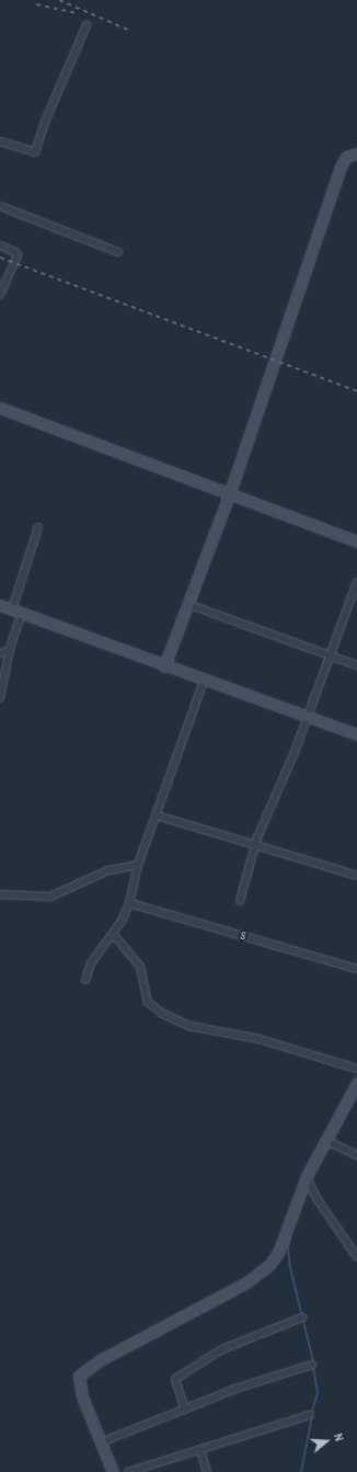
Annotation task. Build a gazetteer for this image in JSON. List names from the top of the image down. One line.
{"streets":{"street":["s"]},"north":"right"}
